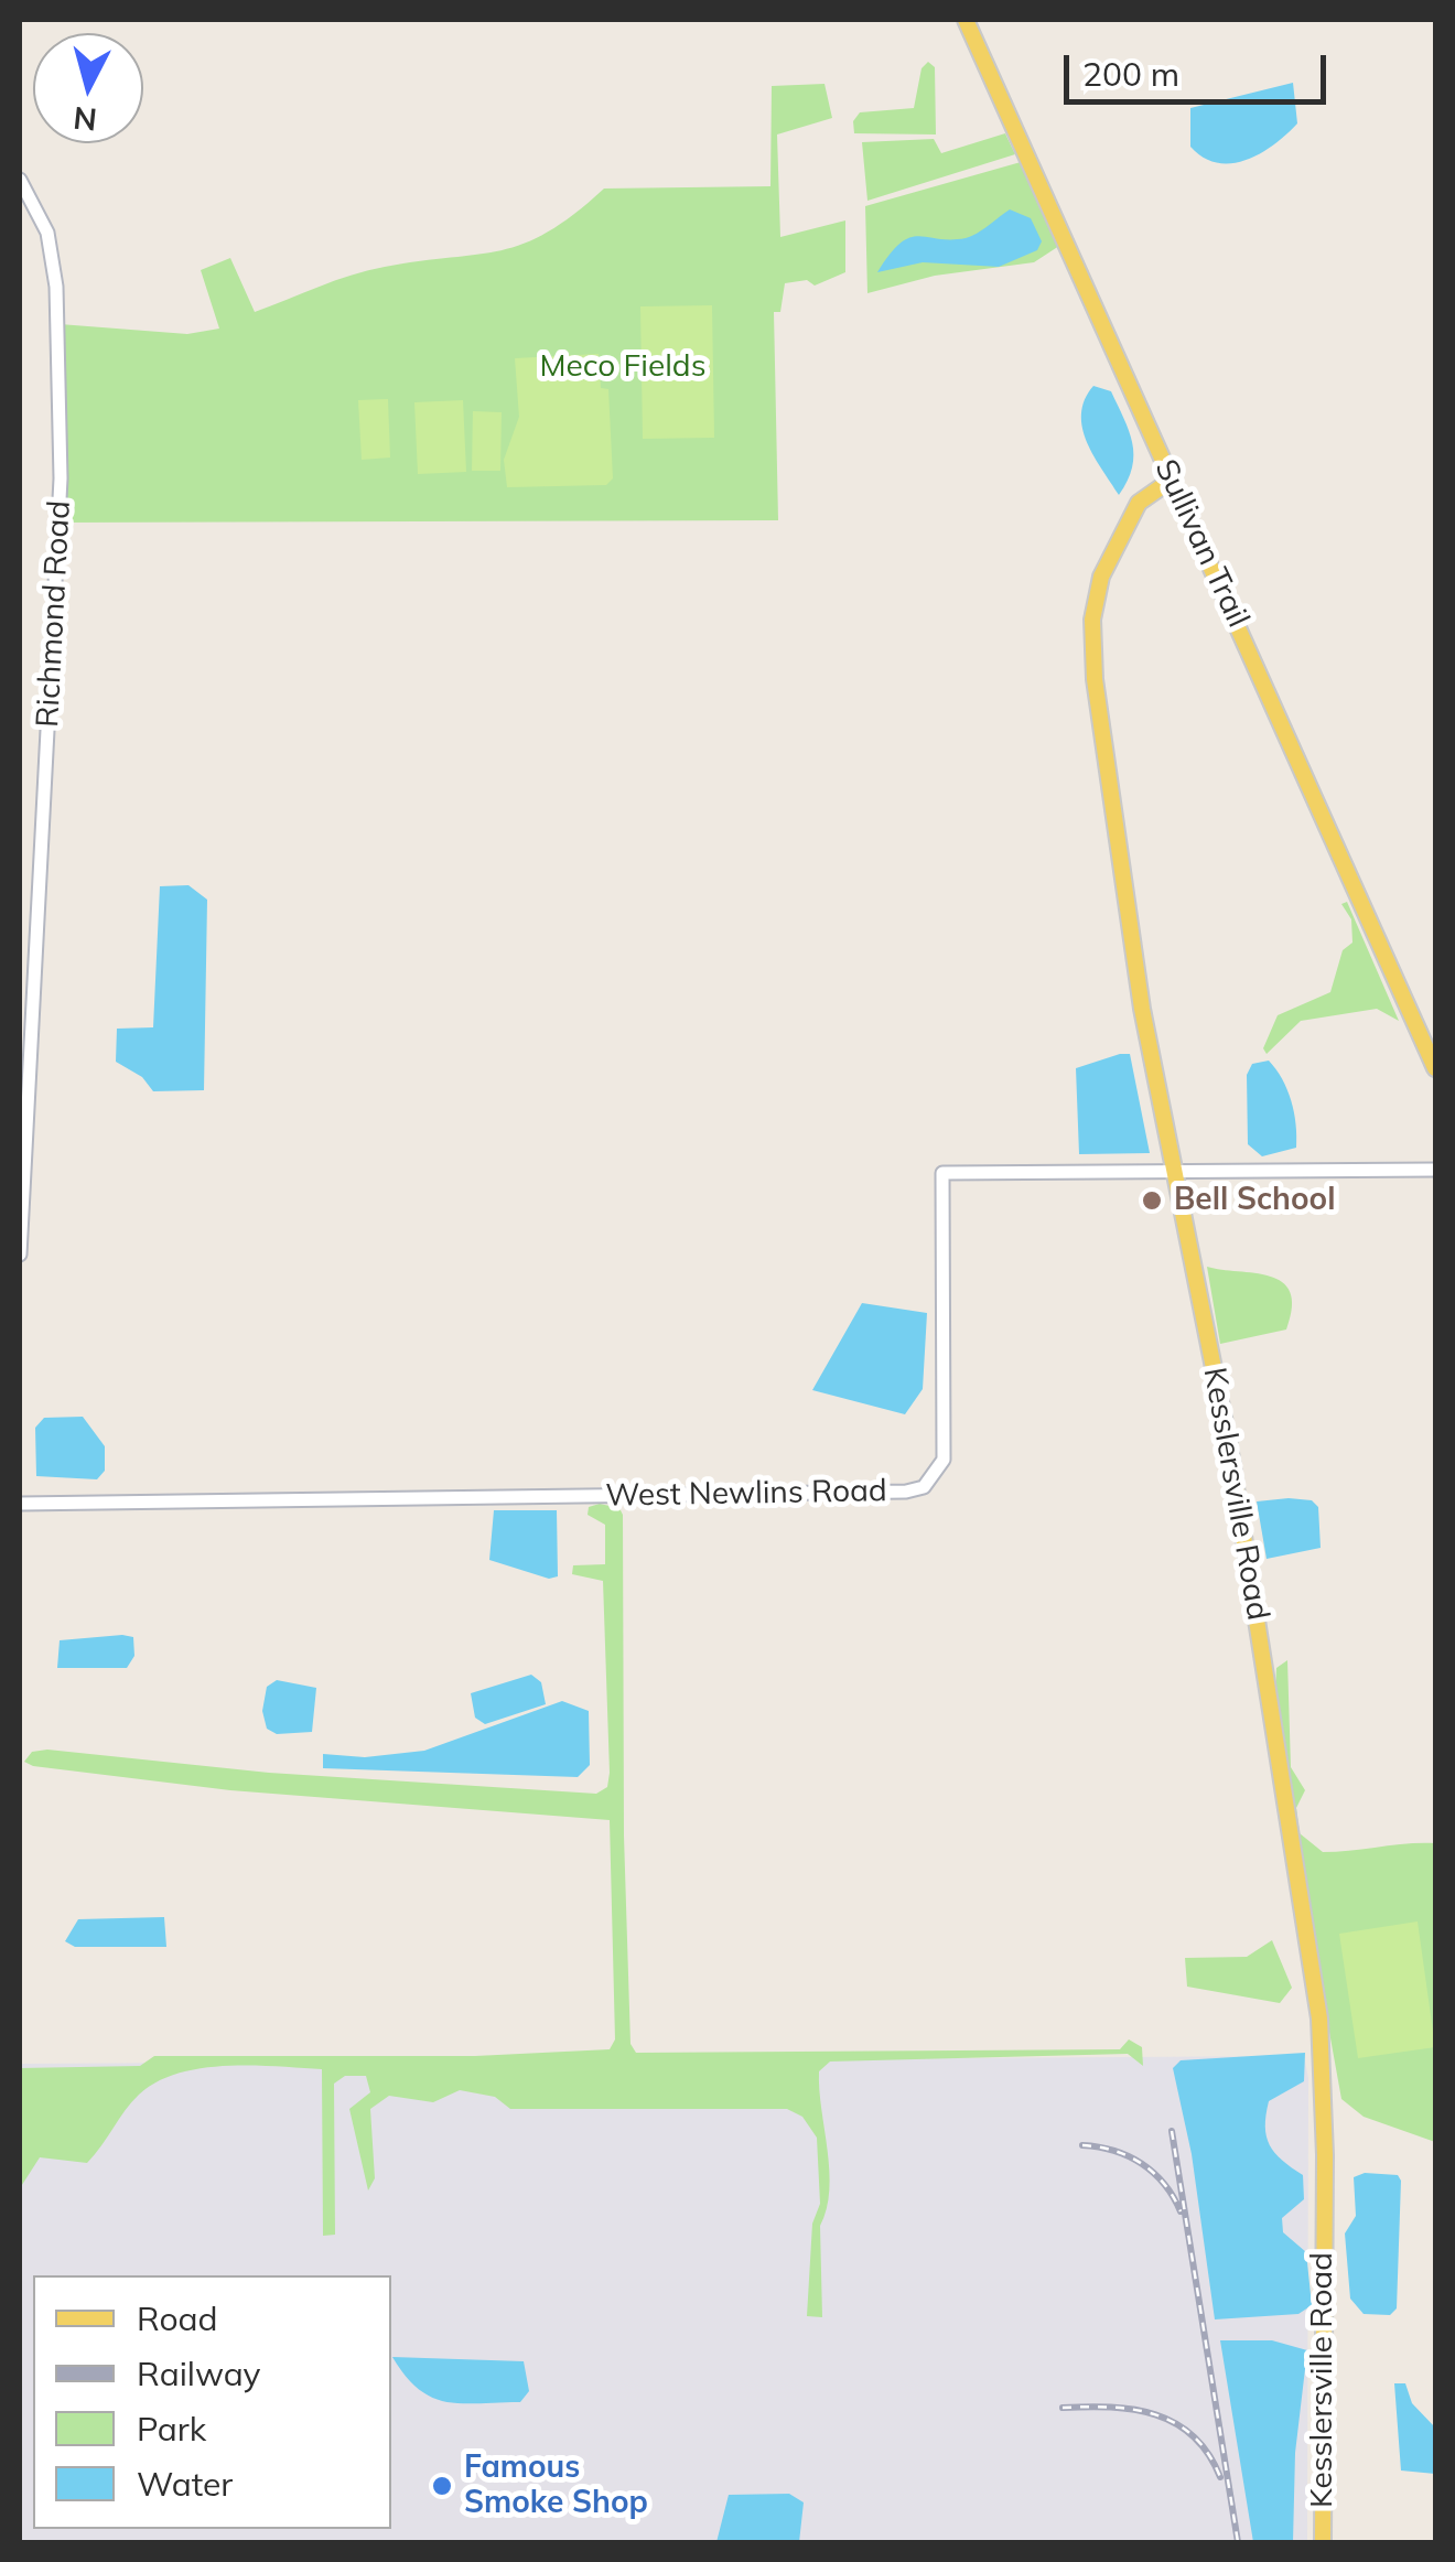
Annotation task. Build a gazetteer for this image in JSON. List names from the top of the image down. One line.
{"streets":{"main road":["Sullivan Trail","Kesslersville Road"],"street":["Richmond Road","West Newlins Road"]},"crossings":[["Sullivan Trail","Kesslersville Road"],["West Newlins Road","Kesslersville Road"]],"parks":["Meco Fields"],"places":["Bell School","Famous Smoke Shop"],"legend":["Road","Railway","Park","Water"],"scale_bar":"200 m","north":"bottom"}
